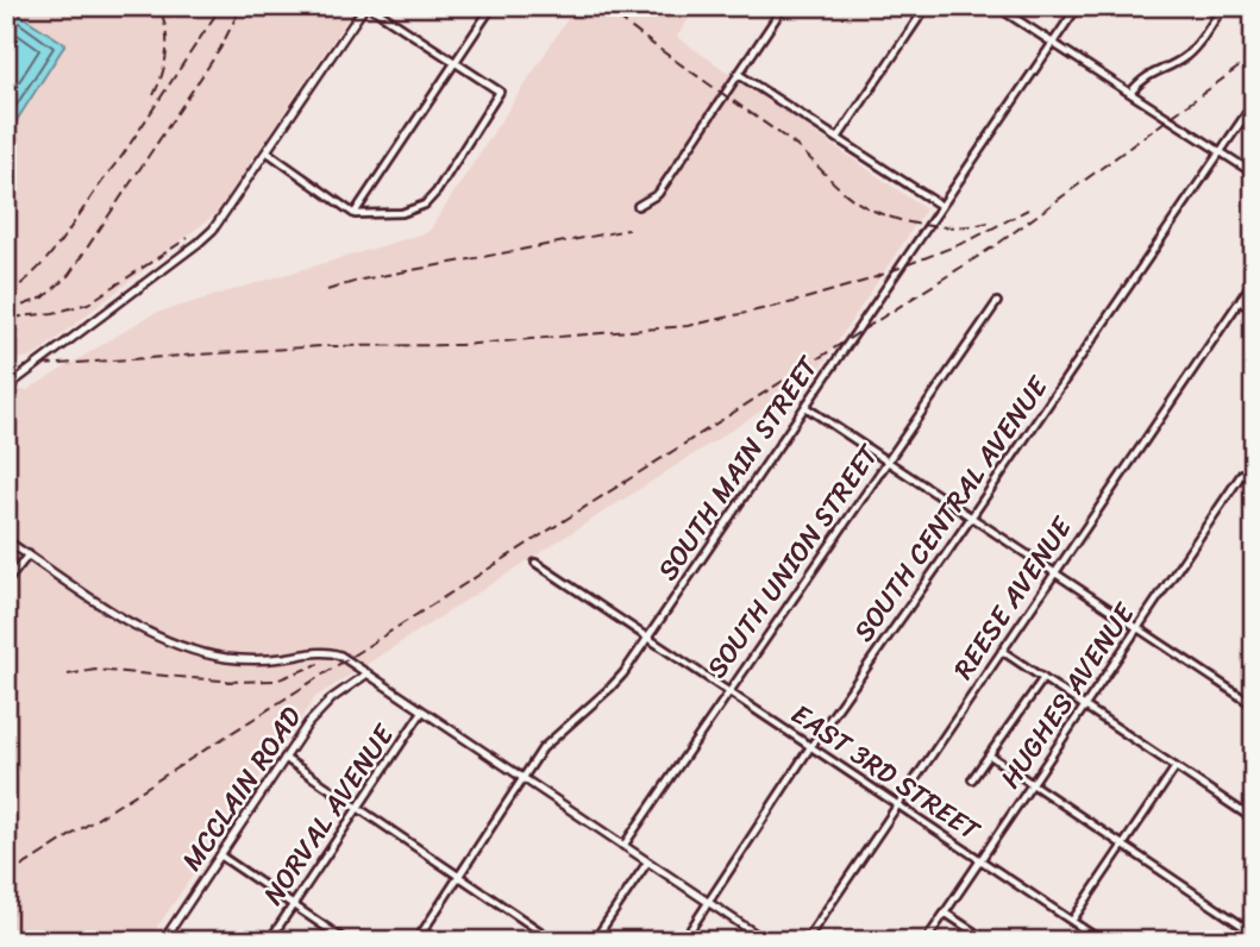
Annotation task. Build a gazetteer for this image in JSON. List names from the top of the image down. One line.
{"streets":{"street":["SOUTH MAIN STREET","SOUTH CENTRAL AVENUE","SOUTH UNION STREET","REESE AVENUE","HUGHES AVENUE","EAST 3RD STREET","MCCLAIN ROAD","NORVAL AVENUE"]},"crossings":[["SOUTH MAIN STREET","EAST 3RD STREET"],["SOUTH CENTRAL AVENUE","EAST 3RD STREET"],["SOUTH UNION STREET","EAST 3RD STREET"],["REESE AVENUE","EAST 3RD STREET"],["HUGHES AVENUE","EAST 3RD STREET"]]}
